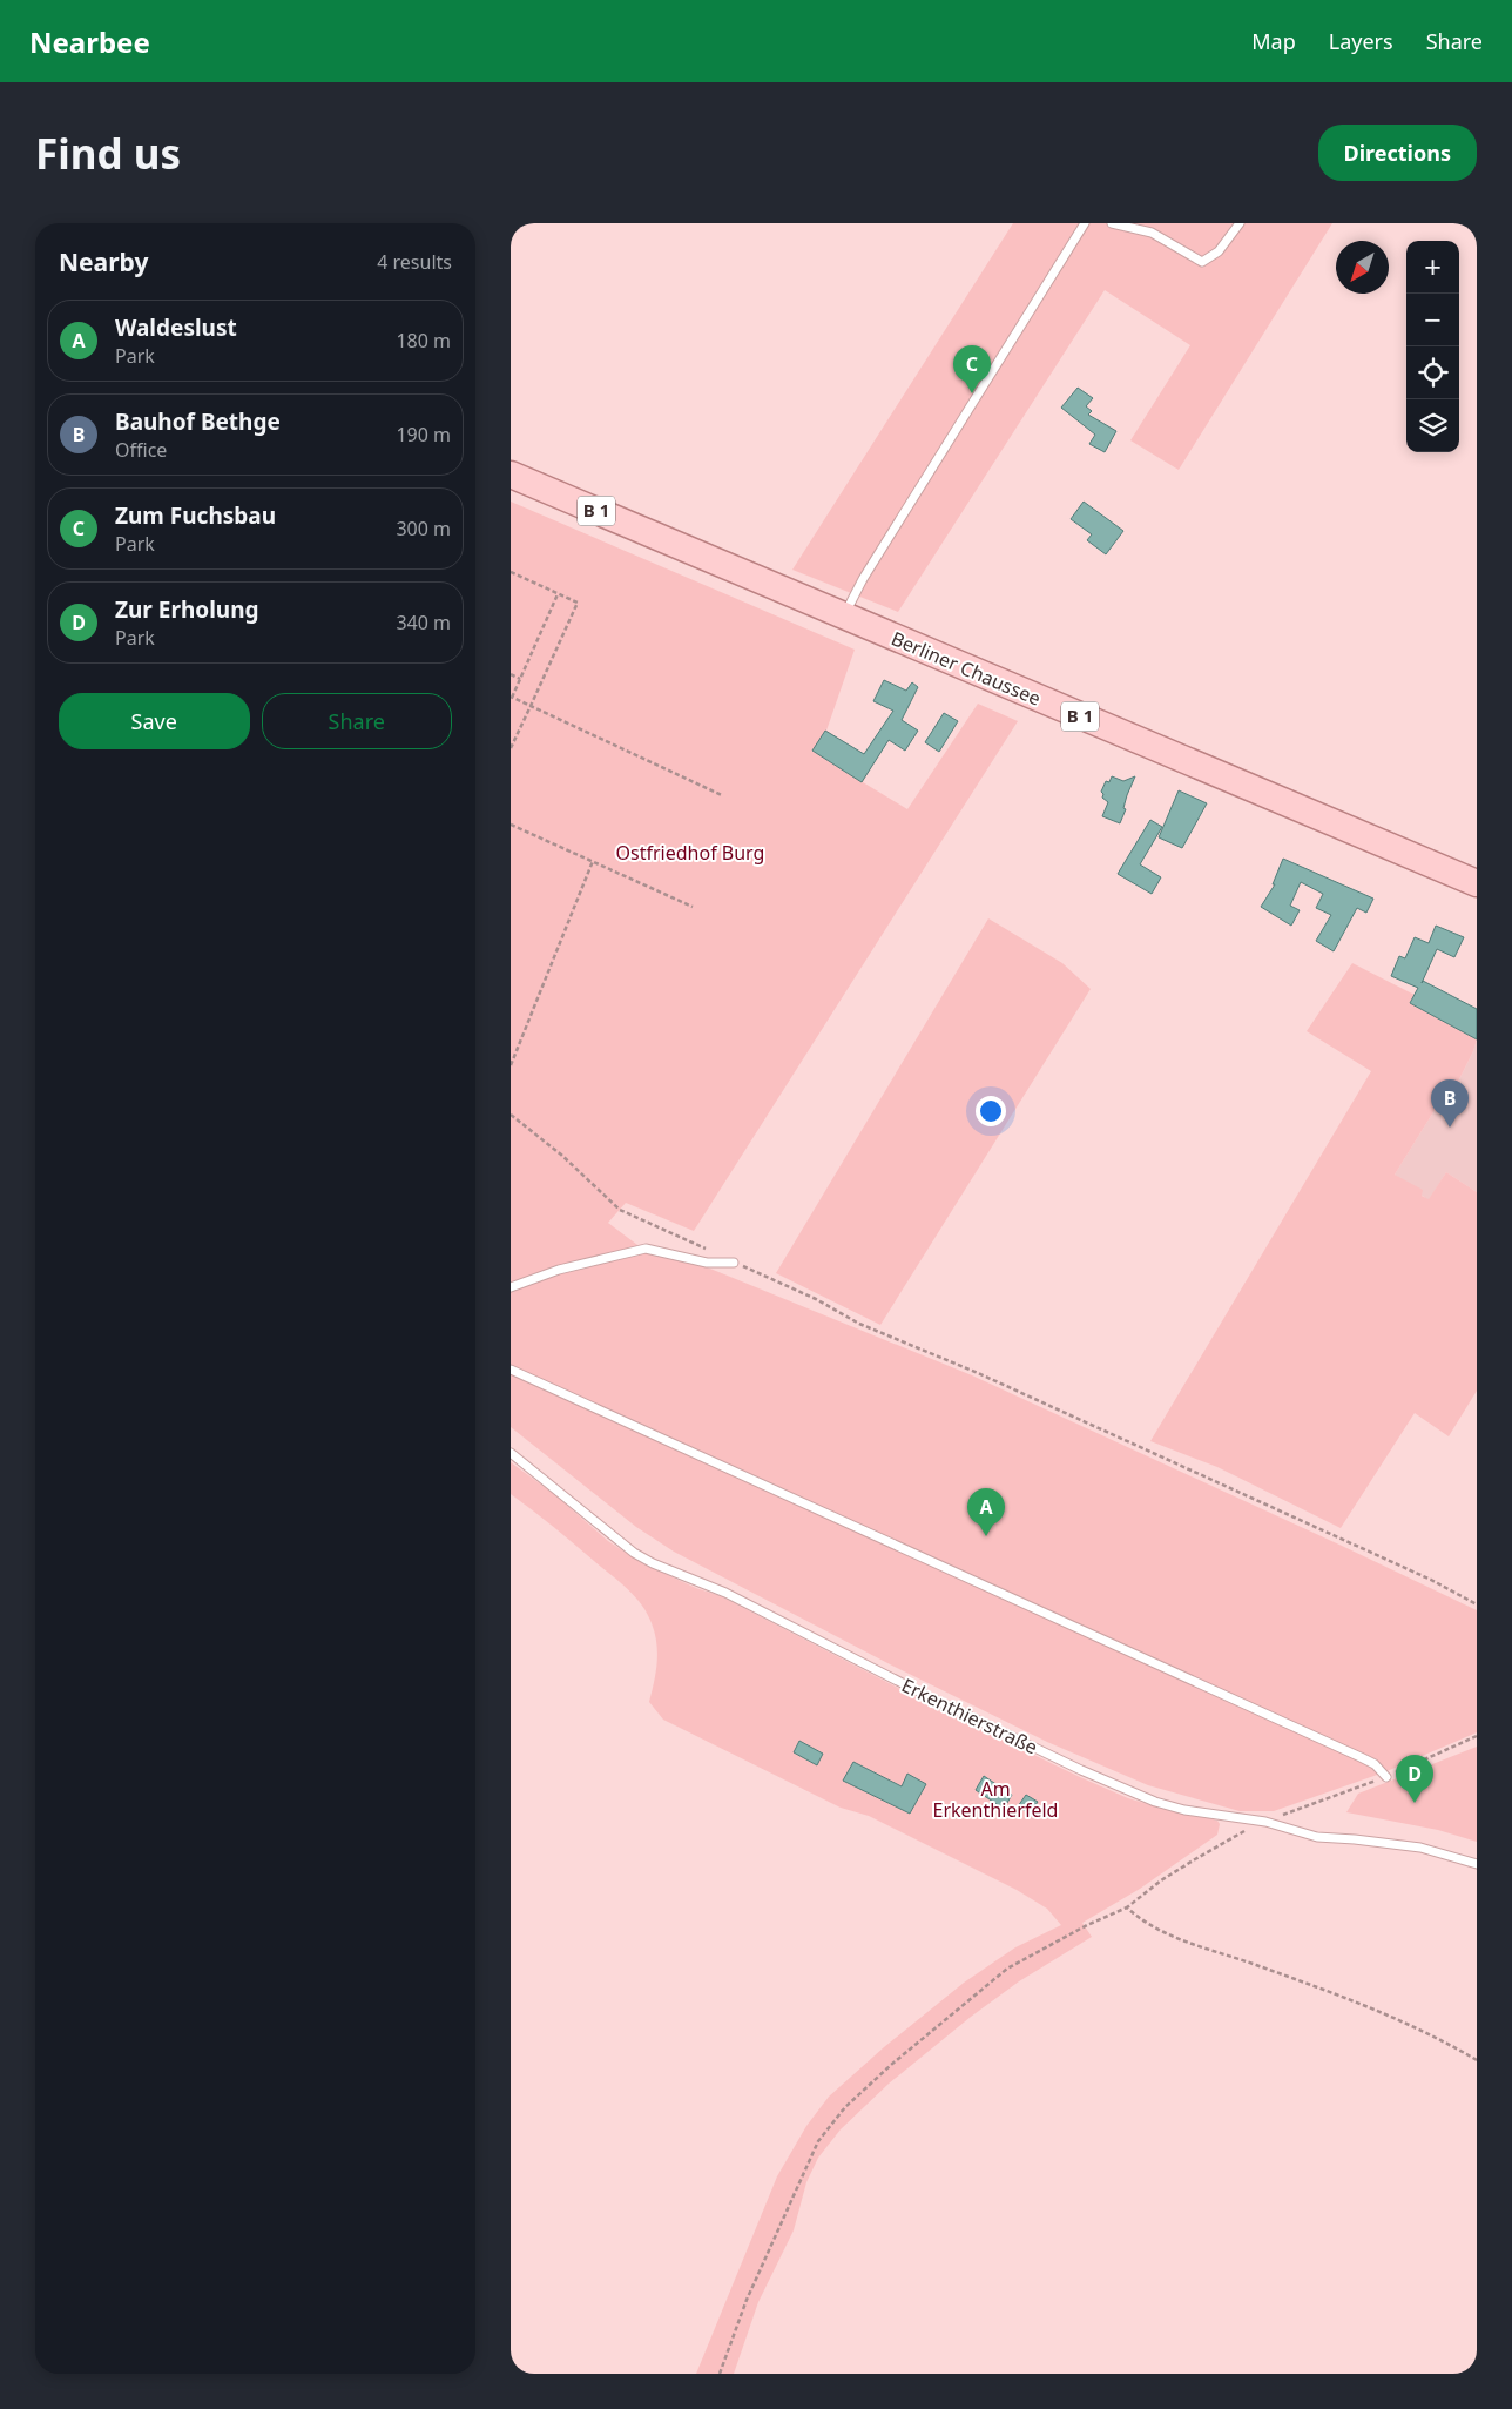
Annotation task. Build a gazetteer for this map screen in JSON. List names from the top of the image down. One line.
{"streets":{"main road":["B 1","Berliner Chaussee"],"lane":["Erkenthierstraße"]},"parks":["Ostfriedhof Burg","Am Erkenthierfeld"],"north":"bottom left","page":{"header":"Nearbee","nav":["Map","Layers","Share"],"buttons":["Directions",["Save","Share"]],"title":"Find us","heading":["Nearby","4 results"],"map_buttons":["+","−"],"list":[{"mark":"A","name":"Waldeslust","note":"Park","value":"180 m"},{"mark":"B","name":"Bauhof Bethge","note":"Office","value":"190 m"},{"mark":"C","name":"Zum Fuchsbau","note":"Park","value":"300 m"},{"mark":"D","name":"Zur Erholung","note":"Park","value":"340 m"}],"pins":["C","B","A","D"]}}
